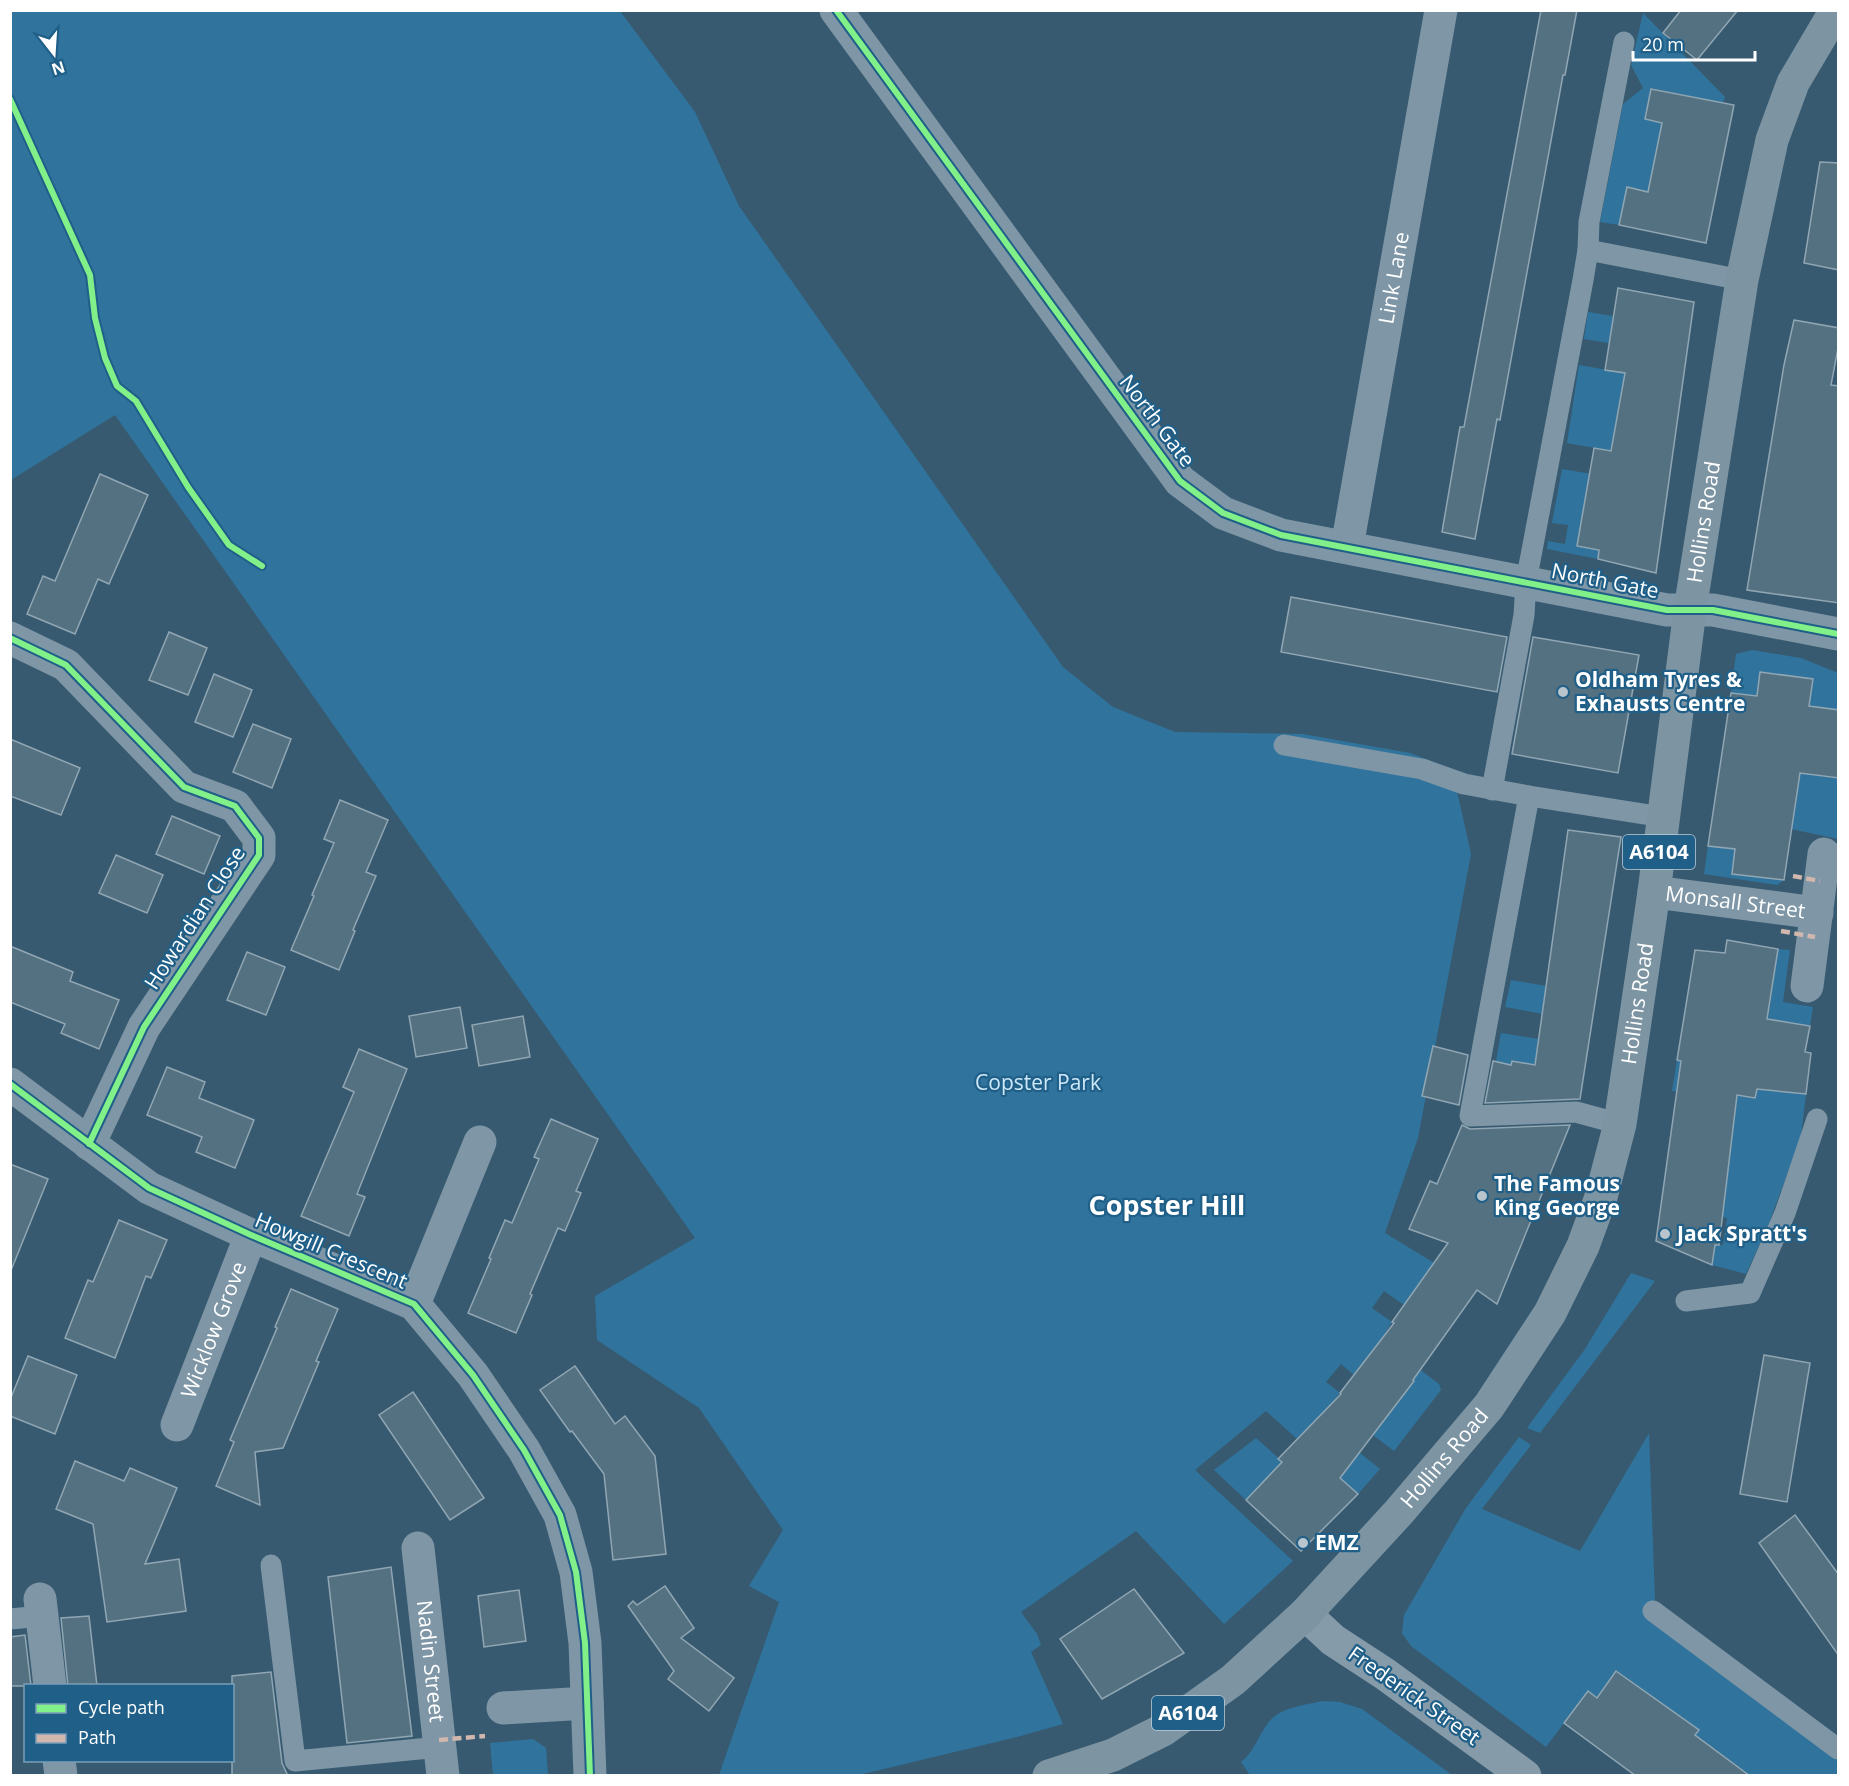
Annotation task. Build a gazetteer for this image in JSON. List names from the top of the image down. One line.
{"streets":{"main road":["Hollins Road","A6104","Frederick Street"],"street":["Link Lane","North Gate","Monsall Street","Howardian Close","Howgill Crescent","Wicklow Grove","Nadin Street"]},"crossings":[["Link Lane","North Gate"],["North Gate","Hollins Road"],["Hollins Road","Monsall Street"],["Hollins Road","Frederick Street"],["Howardian Close","Howgill Crescent"],["Howgill Crescent","Wicklow Grove"]],"districts":["Copster Hill"],"parks":["Copster Park"],"places":["Oldham Tyres & Exhausts Centre","The Famous King George","Jack Spratt's","EMZ"],"legend":["Cycle path","Path"],"scale_bar":"20 m","north":"bottom"}
